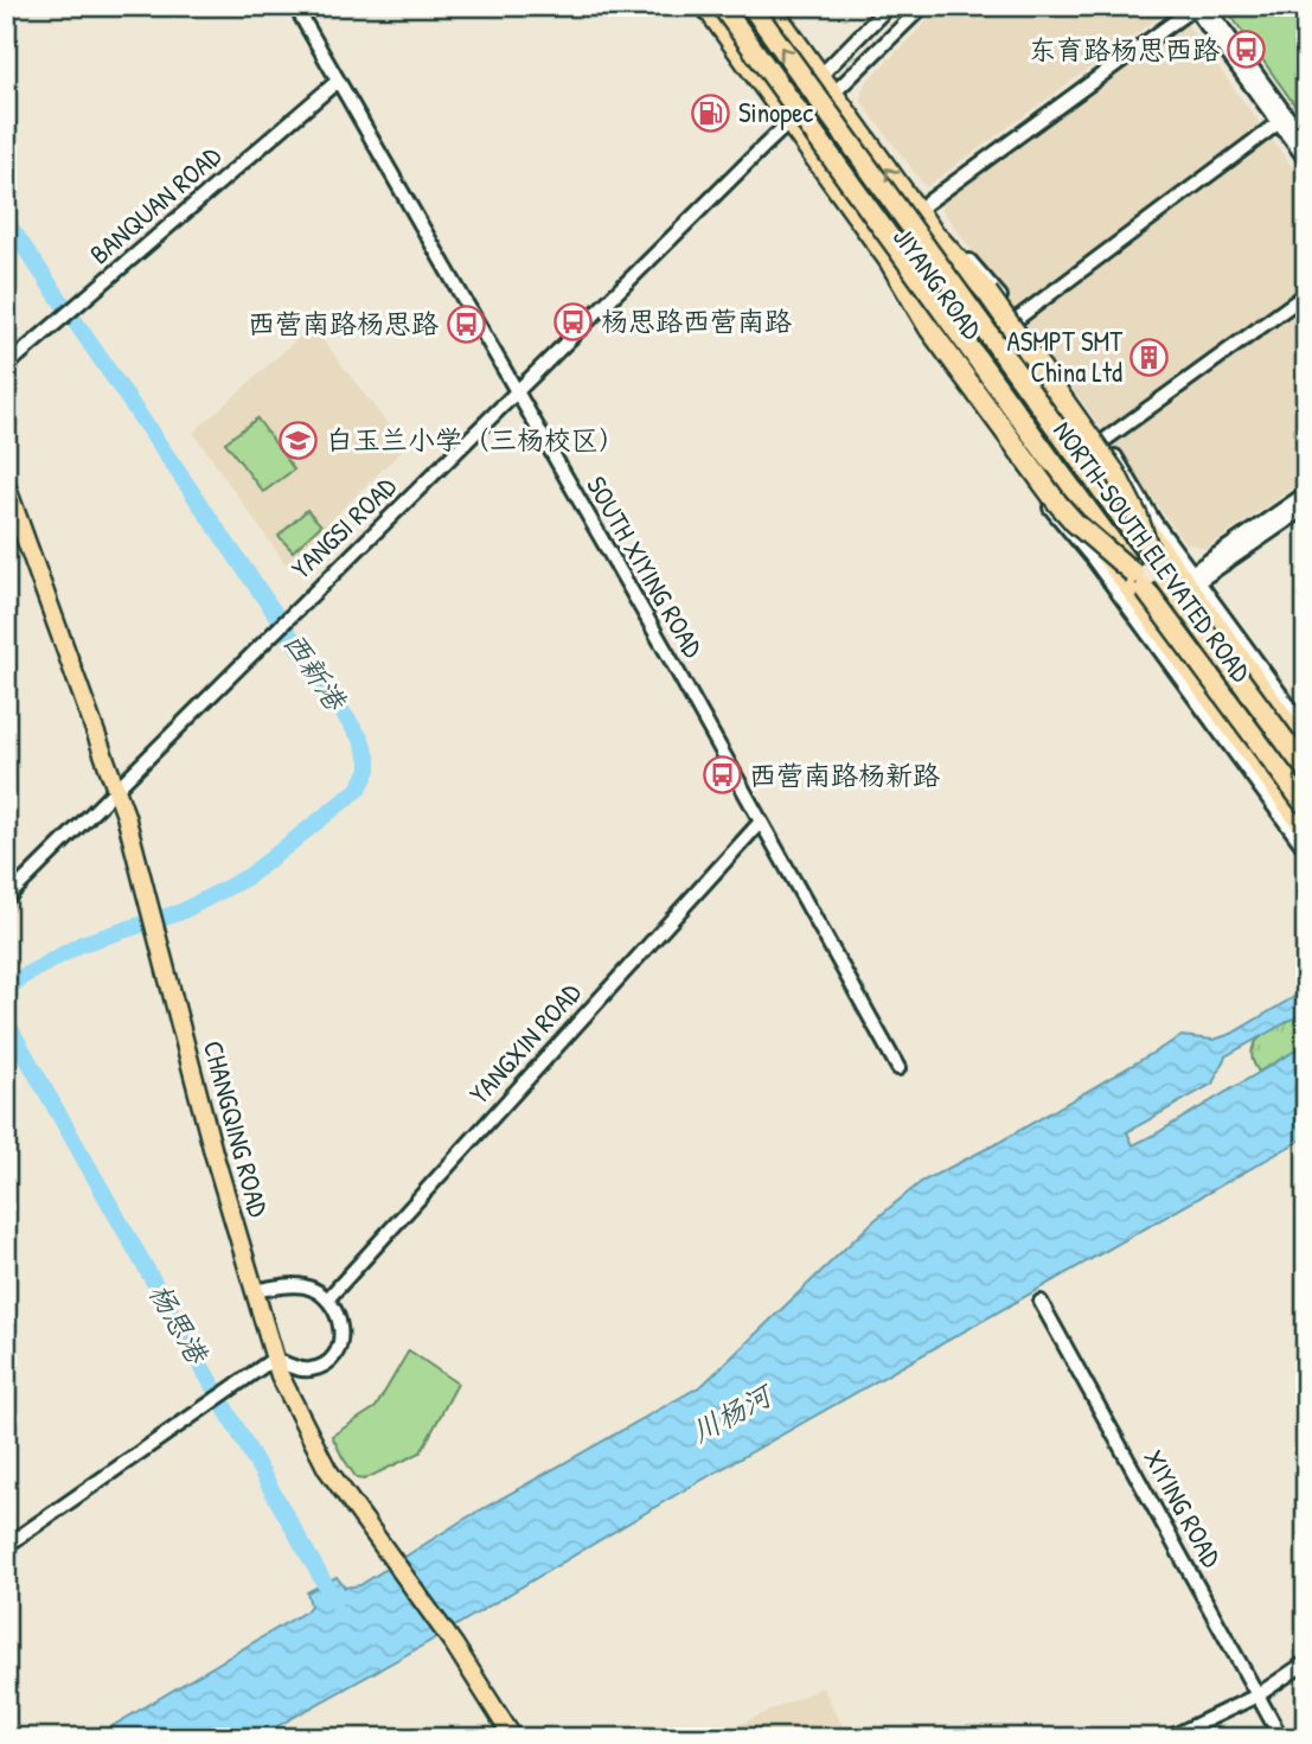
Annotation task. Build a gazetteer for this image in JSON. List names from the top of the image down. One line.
{"streets":{"highway":["NORTH-SOUTH ELEVATED ROAD"],"main road":["JIYANG ROAD","CHANGQING ROAD"],"street":["BANQUAN ROAD","YANGSI ROAD","SOUTH XIYING ROAD","YANGXIN ROAD","XIYING ROAD"]},"crossings":[["BANQUAN ROAD","SOUTH XIYING ROAD"],["JIYANG ROAD","YANGSI ROAD"],["YANGSI ROAD","SOUTH XIYING ROAD"],["YANGSI ROAD","CHANGQING ROAD"],["SOUTH XIYING ROAD","YANGXIN ROAD"],["YANGXIN ROAD","CHANGQING ROAD"]],"water":["西新港","杨思港","川杨河"],"places":{"bus stop":["东育路杨思西路","杨思路西营南路","西营南路杨思路","西营南路杨新路"],"fuel station":["Sinopec"],"building":["ASMPT SMT China Ltd"],"school or university":["白玉兰小学（三杨校区）"]}}
